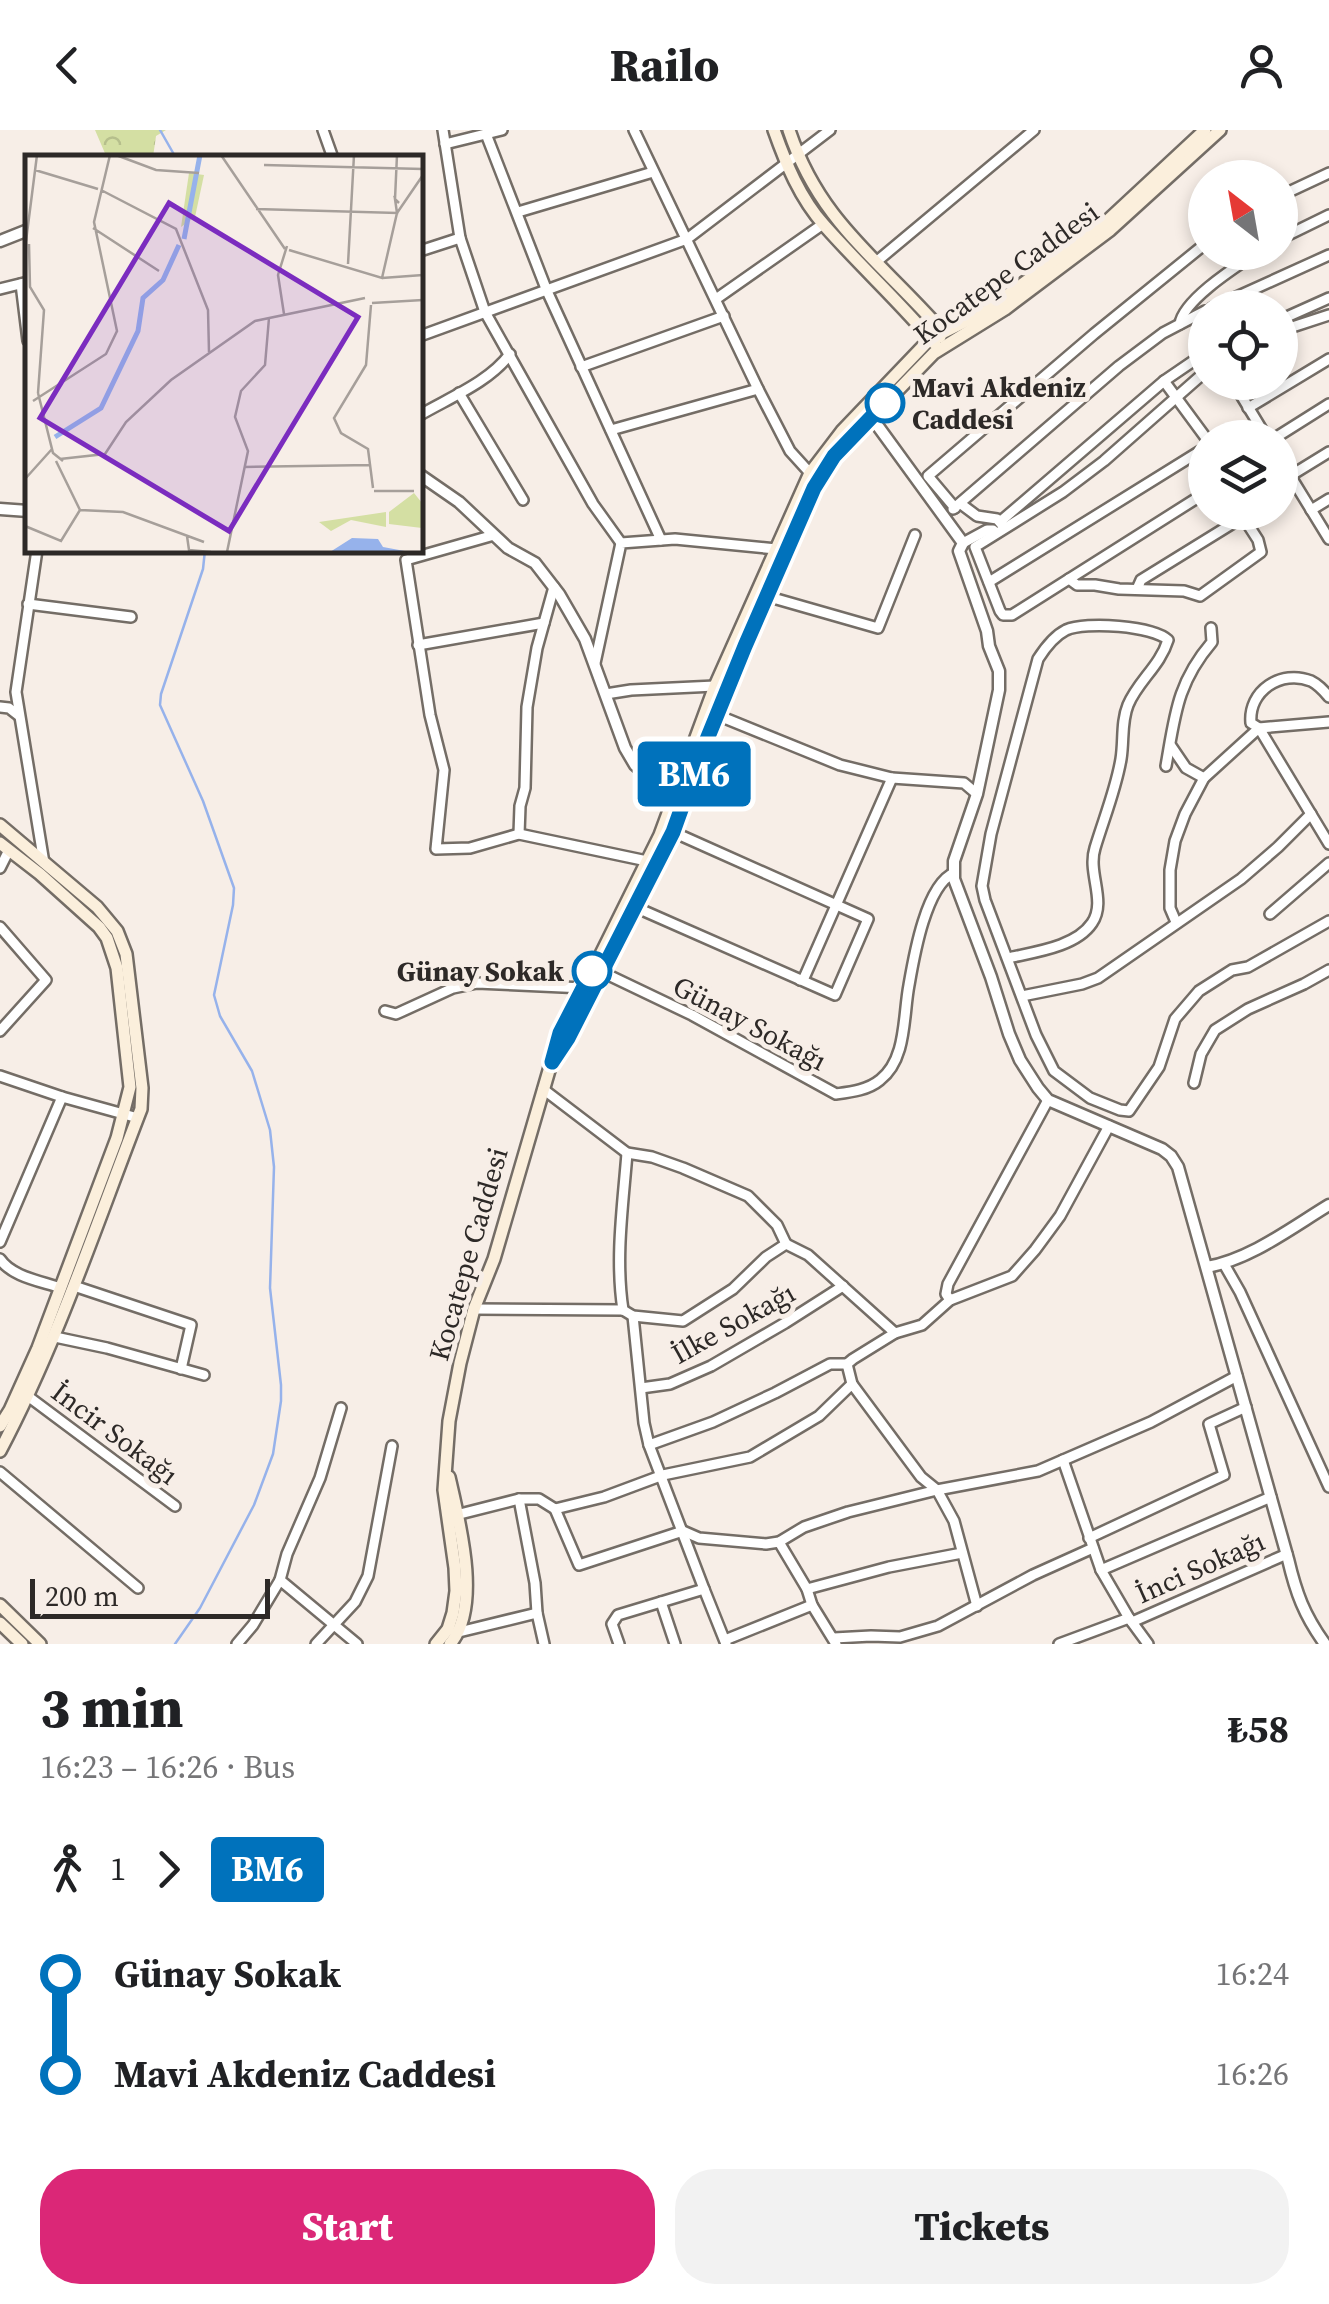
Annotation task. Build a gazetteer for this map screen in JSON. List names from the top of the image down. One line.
{"streets":{"main road":["Kocatepe Caddesi"],"street":["Günay Sokağı","İlke Sokağı","İncir Sokağı","İnci Sokağı"]},"crossings":[["Kocatepe Caddesi","Günay Sokağı"]],"places":["Mavi Akdeniz Caddesi","Günay Sokak"],"lines":["bus line BM6"],"scale_bar":"200 m","north":"top left","page":{"header":"Railo","on_map":"BM6","scale":"200 m","heading":["3 min","16:23 – 16:26 · Bus","₺58"],"legs":["1","BM6"],"list":[{"name":"Günay Sokak","value":"16:24"},{"name":"Mavi Akdeniz Caddesi","value":"16:26"}],"buttons":["Start","Tickets"]}}
